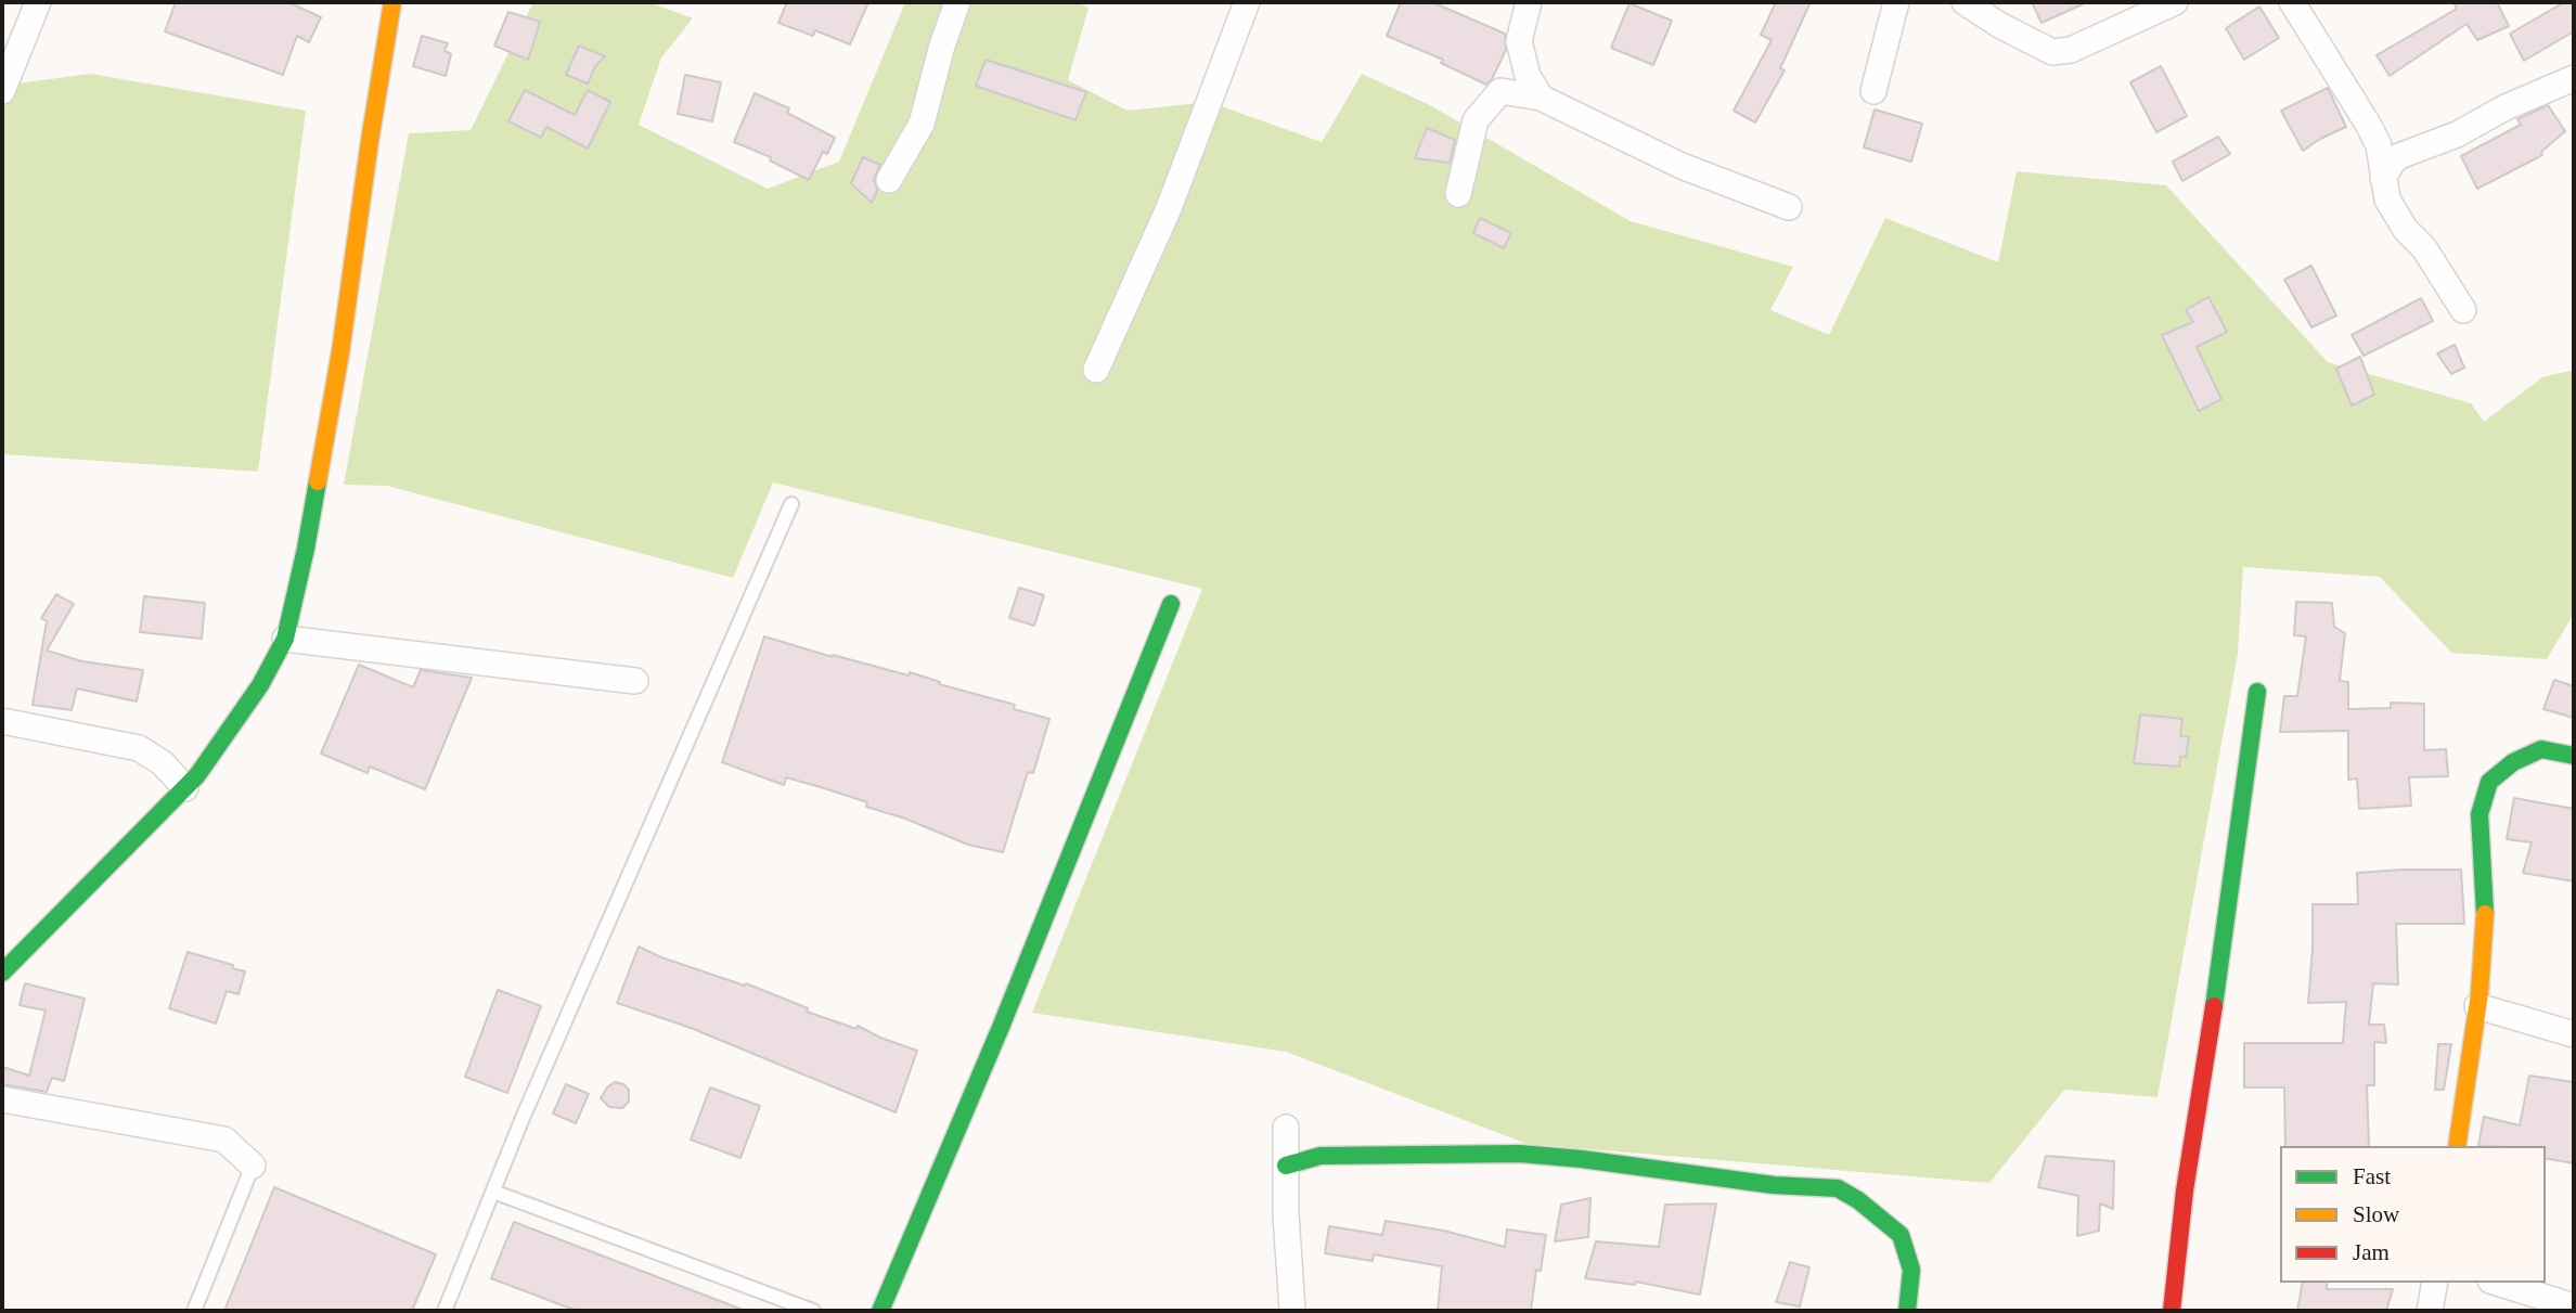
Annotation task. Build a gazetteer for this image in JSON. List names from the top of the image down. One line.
{"legend":["Fast","Slow","Jam"]}
